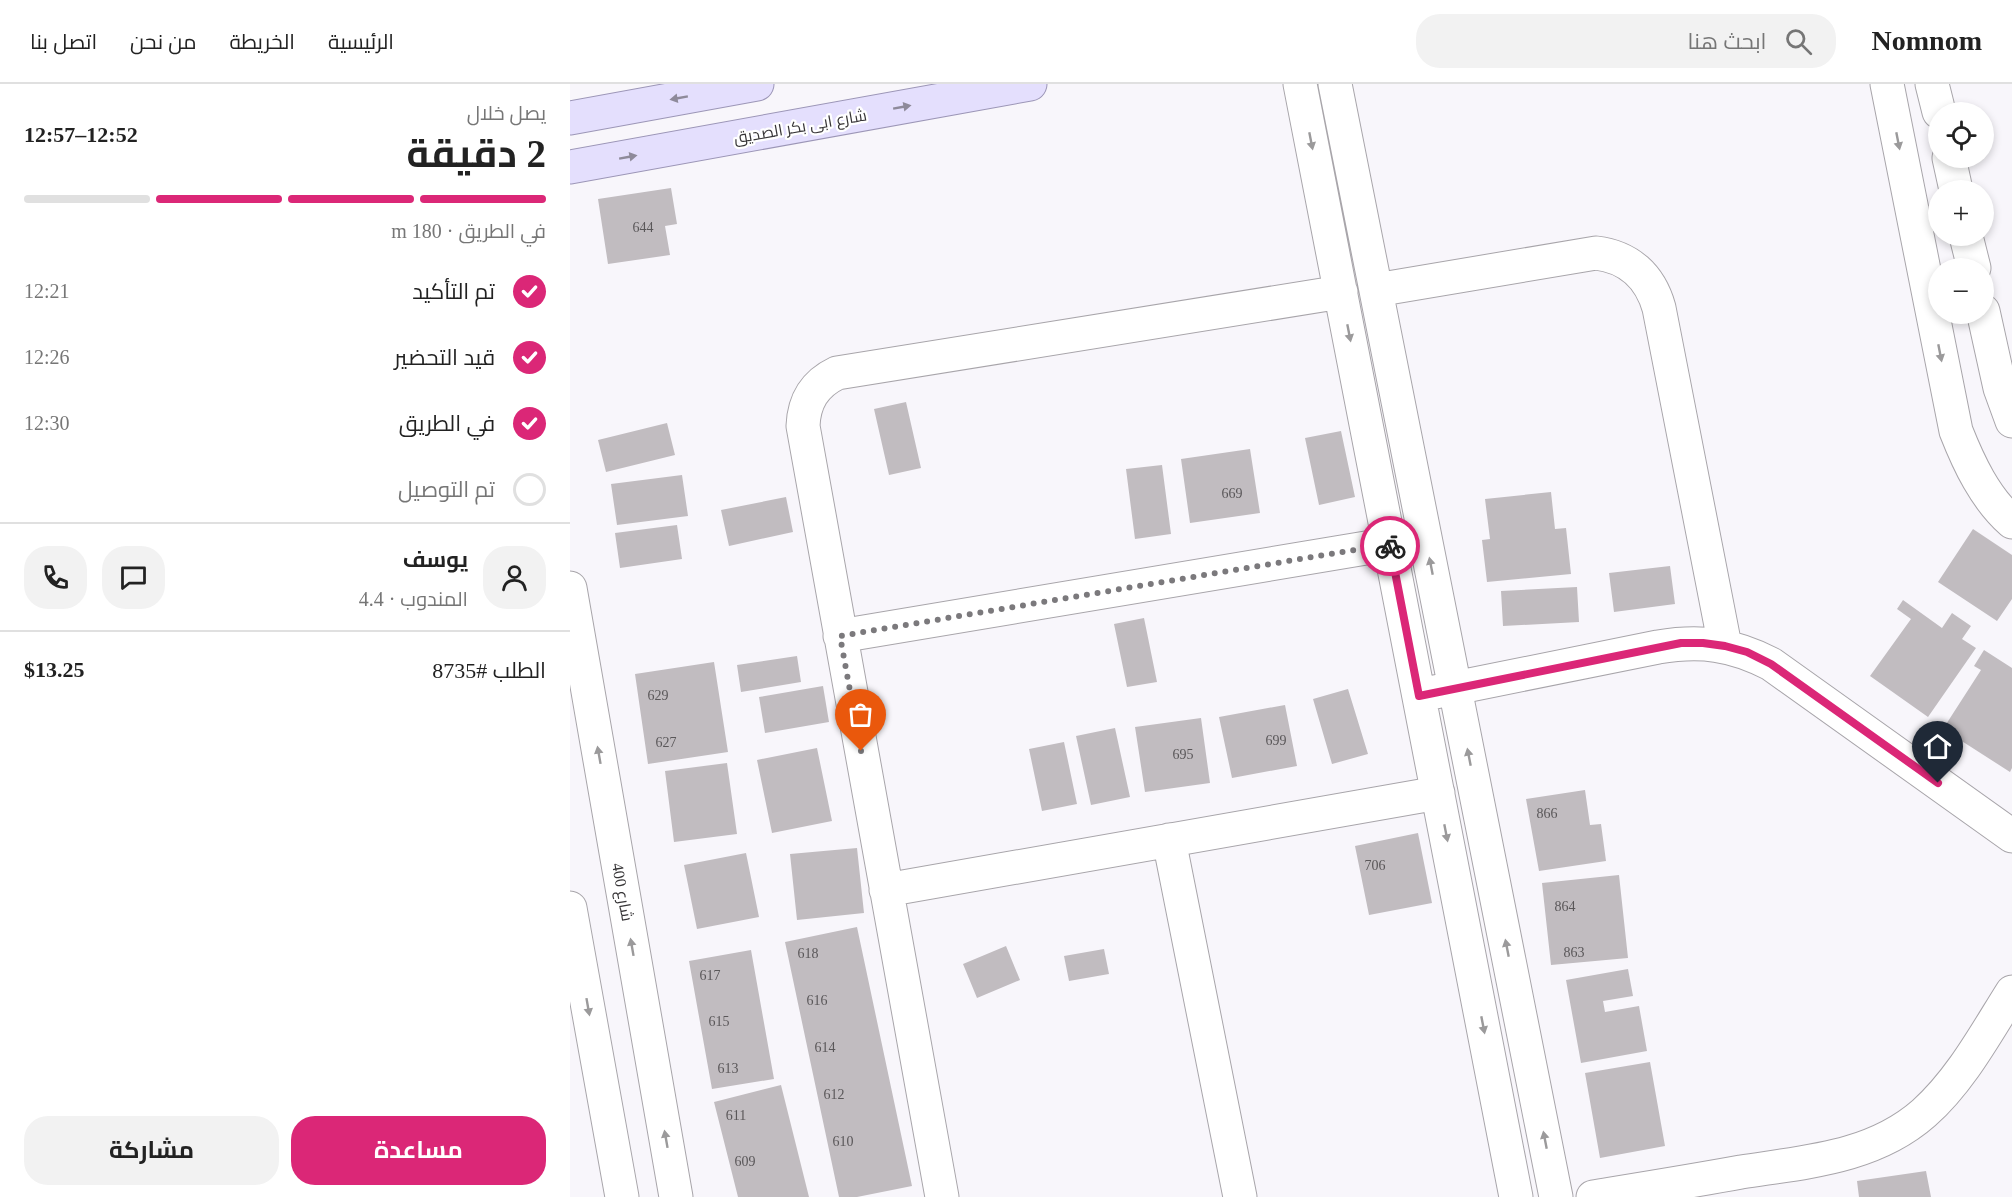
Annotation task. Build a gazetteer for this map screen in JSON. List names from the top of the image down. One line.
{"streets":{"main road":["شارع ابى بكر الصديق"],"street":["شارع 400"]},"house_numbers":["644","669","629","699","627","695","866","706","864","863","618","617","616","615","614","613","612","611","610","609"],"page":{"header":"Nomnom","search":"ابحث هنا","nav":["الرئيسية","الخريطة","من نحن","اتصل بنا"],"heading":["2 دقيقة","يصل خلال","12:52–12:57"],"panel":["يوسف","المندوب · 4.4","الطلب #8735","$13.25"],"map_buttons":["+","−"],"bar":"في الطريق · 180 m","list":[["تم التأكيد","12:21"],["قيد التحضير","12:26"],["في الطريق","12:30"],"تم التوصيل"],"buttons":["مساعدة","مشاركة"]}}
